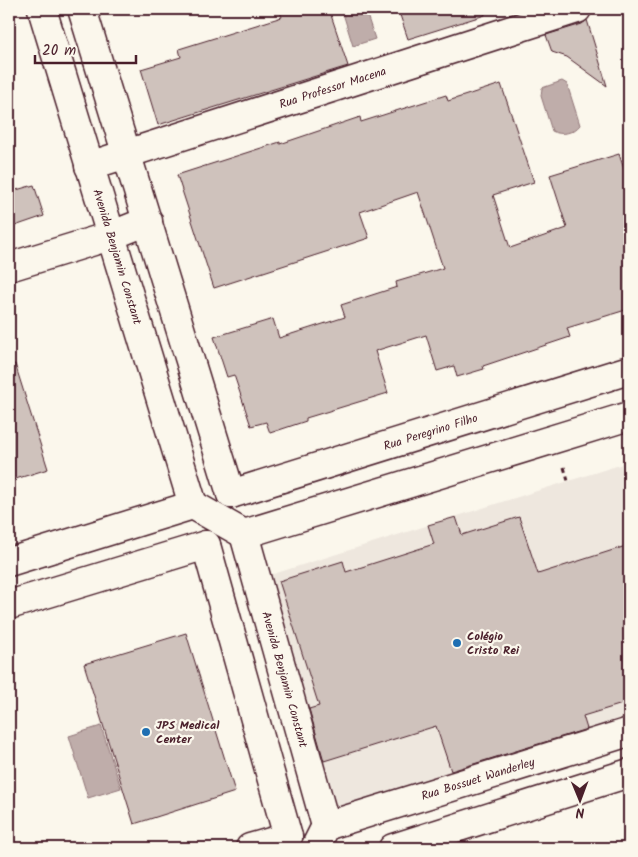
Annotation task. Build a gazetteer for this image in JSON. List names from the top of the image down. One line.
{"streets":{"street":["Rua Professor Macena","Avenida Benjamin Constant","Rua Peregrino Filho","Rua Bossuet Wanderley"]},"crossings":[["Rua Professor Macena","Avenida Benjamin Constant"],["Avenida Benjamin Constant","Rua Bossuet Wanderley"]],"places":["Colégio Cristo Rei","JPS Medical Center"],"scale_bar":"20 m","north":"bottom"}
